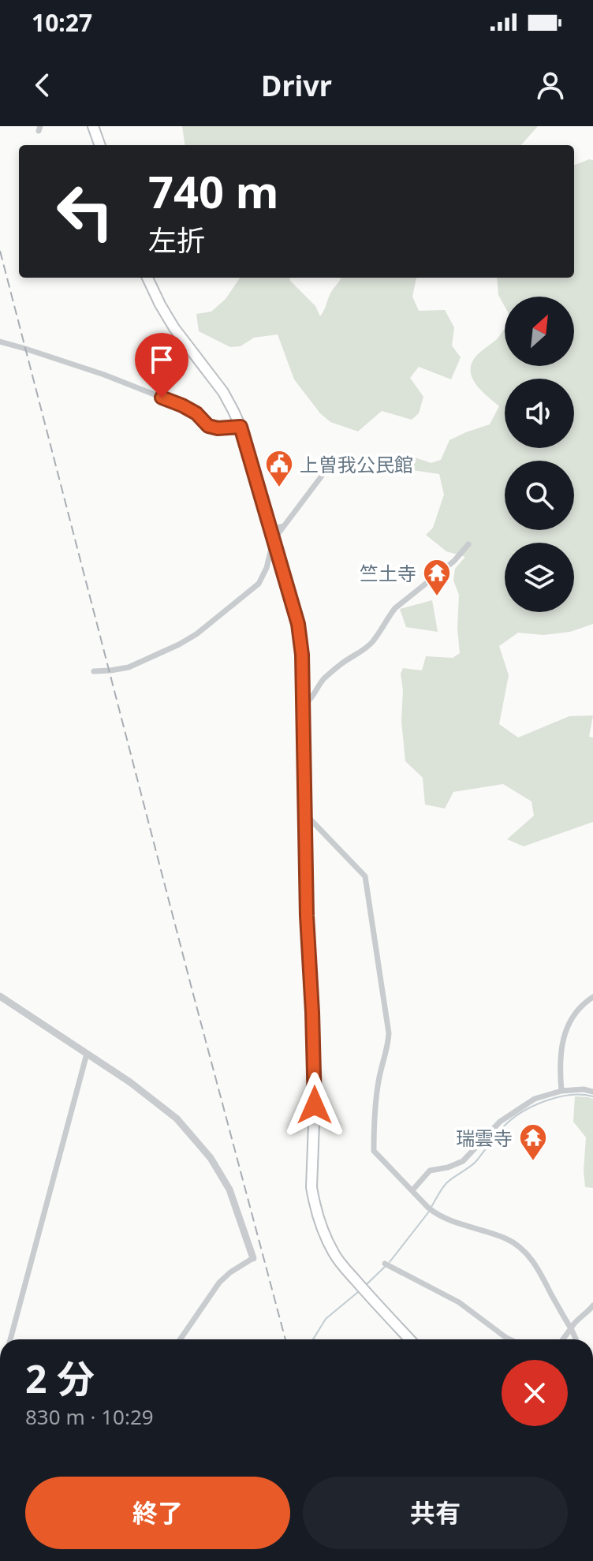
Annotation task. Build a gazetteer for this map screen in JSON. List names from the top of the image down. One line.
{"places":{"public building":["上曽我公民館"],"temple":["竺土寺","瑞雲寺"]},"north":"top right","page":{"status":"10:27","header":"Drivr","turn":["740 m","左折"],"heading":["2 分","830 m · 10:29"],"buttons":["終了","共有"]}}
